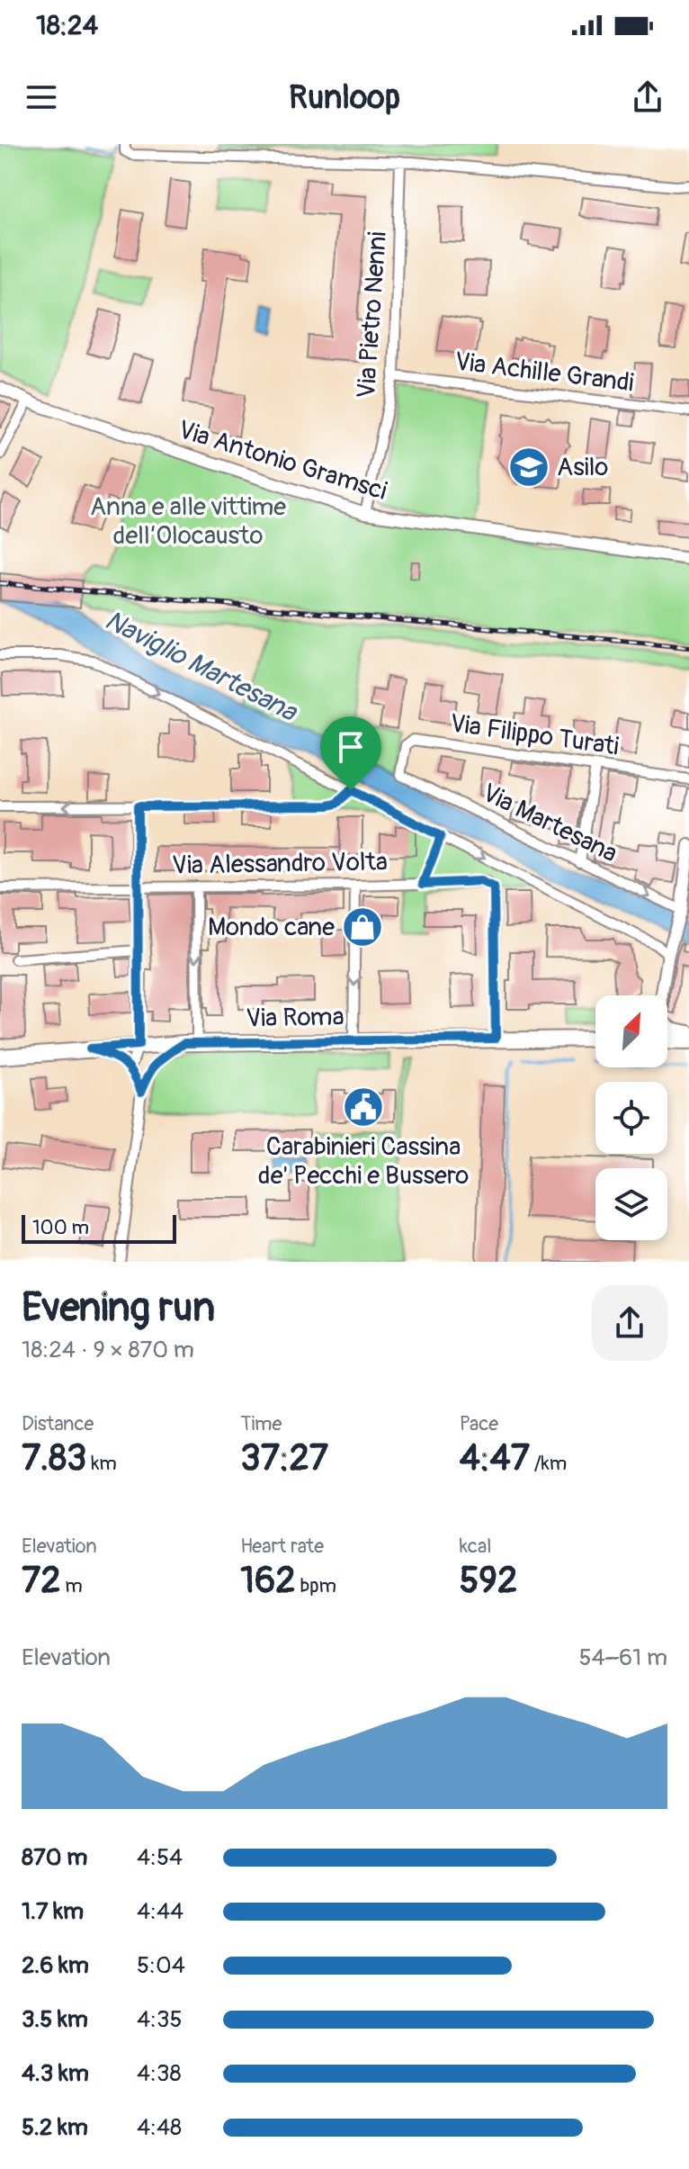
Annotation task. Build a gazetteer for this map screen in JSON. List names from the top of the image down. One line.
{"streets":{"main road":["Via Roma"],"street":["Via Pietro Nenni","Via Achille Grandi","Via Antonio Gramsci","Via Filippo Turati","Via Martesana","Via Alessandro Volta"]},"crossings":[["Via Pietro Nenni","Via Achille Grandi"],["Via Pietro Nenni","Via Antonio Gramsci"],["Via Filippo Turati","Via Martesana"]],"water":["Naviglio Martesana"],"parks":["Anna e alle vittime dell’Olocausto"],"places":{"school or university":["Asilo"],"shop":["Mondo cane"],"public building":["Carabinieri Cassina de' Pecchi e Bussero"]},"scale_bar":"100 m","north":"top right","page":{"status":"18:24","header":"Runloop","scale":"100 m","heading":["Evening run","18:24 · 9 × 870 m"],"stats":[["Distance","7.83 km"],["Time","37:27"],["Pace","4:47 /km"],["Elevation","72 m"],["Heart rate","162 bpm"],["kcal","592"]],"chart":["Elevation","54–61 m"],"list":[{"name":"870 m","note":"4:54"},{"name":"1.7 km","note":"4:44"},{"name":"2.6 km","note":"5:04"},{"name":"3.5 km","note":"4:35"},{"name":"4.3 km","note":"4:38"},{"name":"5.2 km","note":"4:48"}]}}
